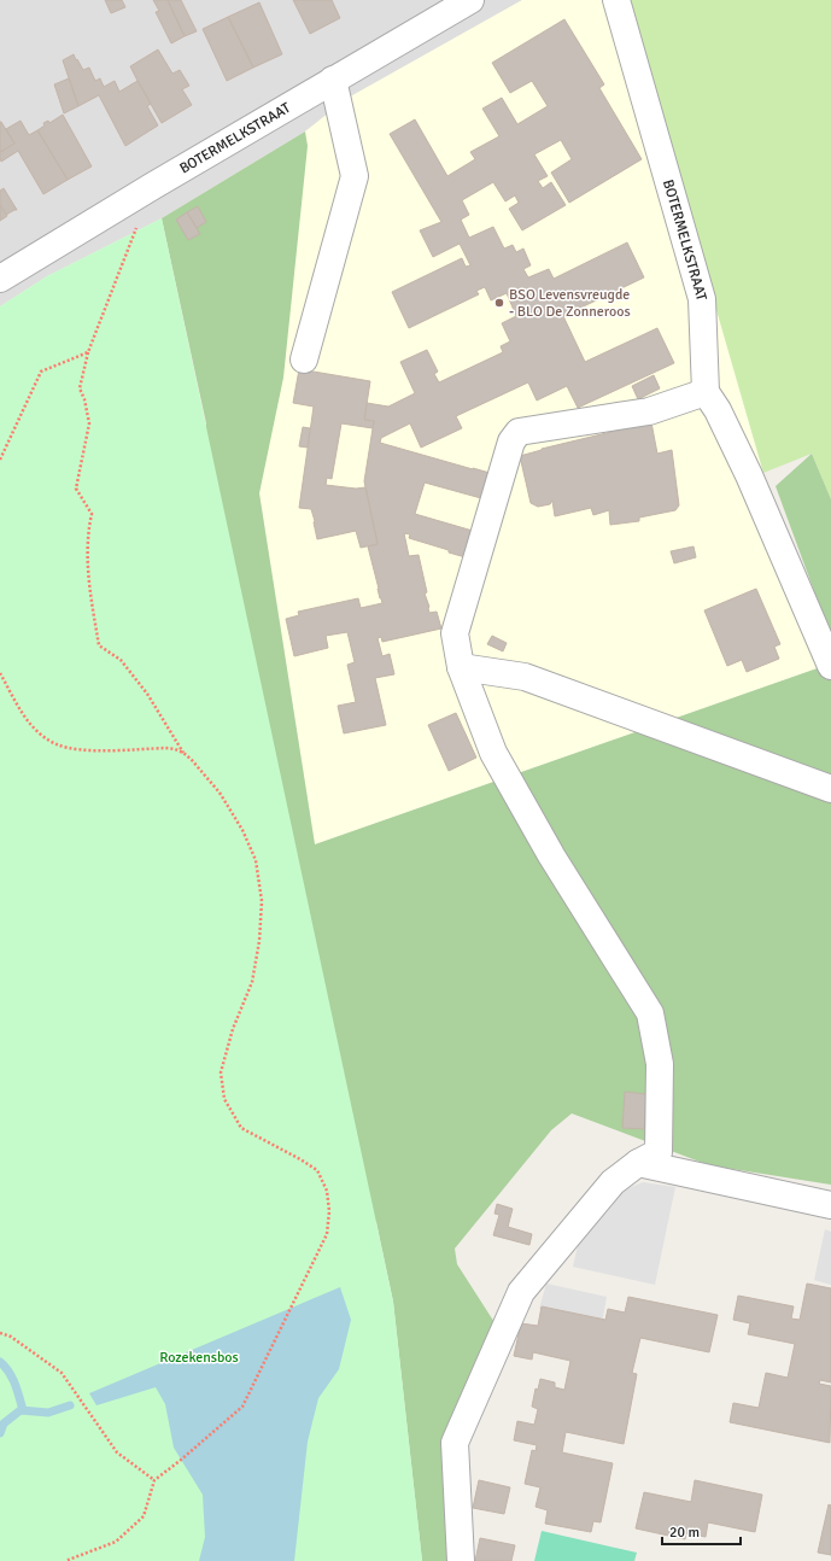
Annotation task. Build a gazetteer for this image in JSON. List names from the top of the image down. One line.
{"streets":{"street":["BOTERMELKSTRAAT"]},"parks":["Rozekensbos"],"places":["BSO Levensvreugde - BLO De Zonneroos"],"scale_bar":"20 m"}
